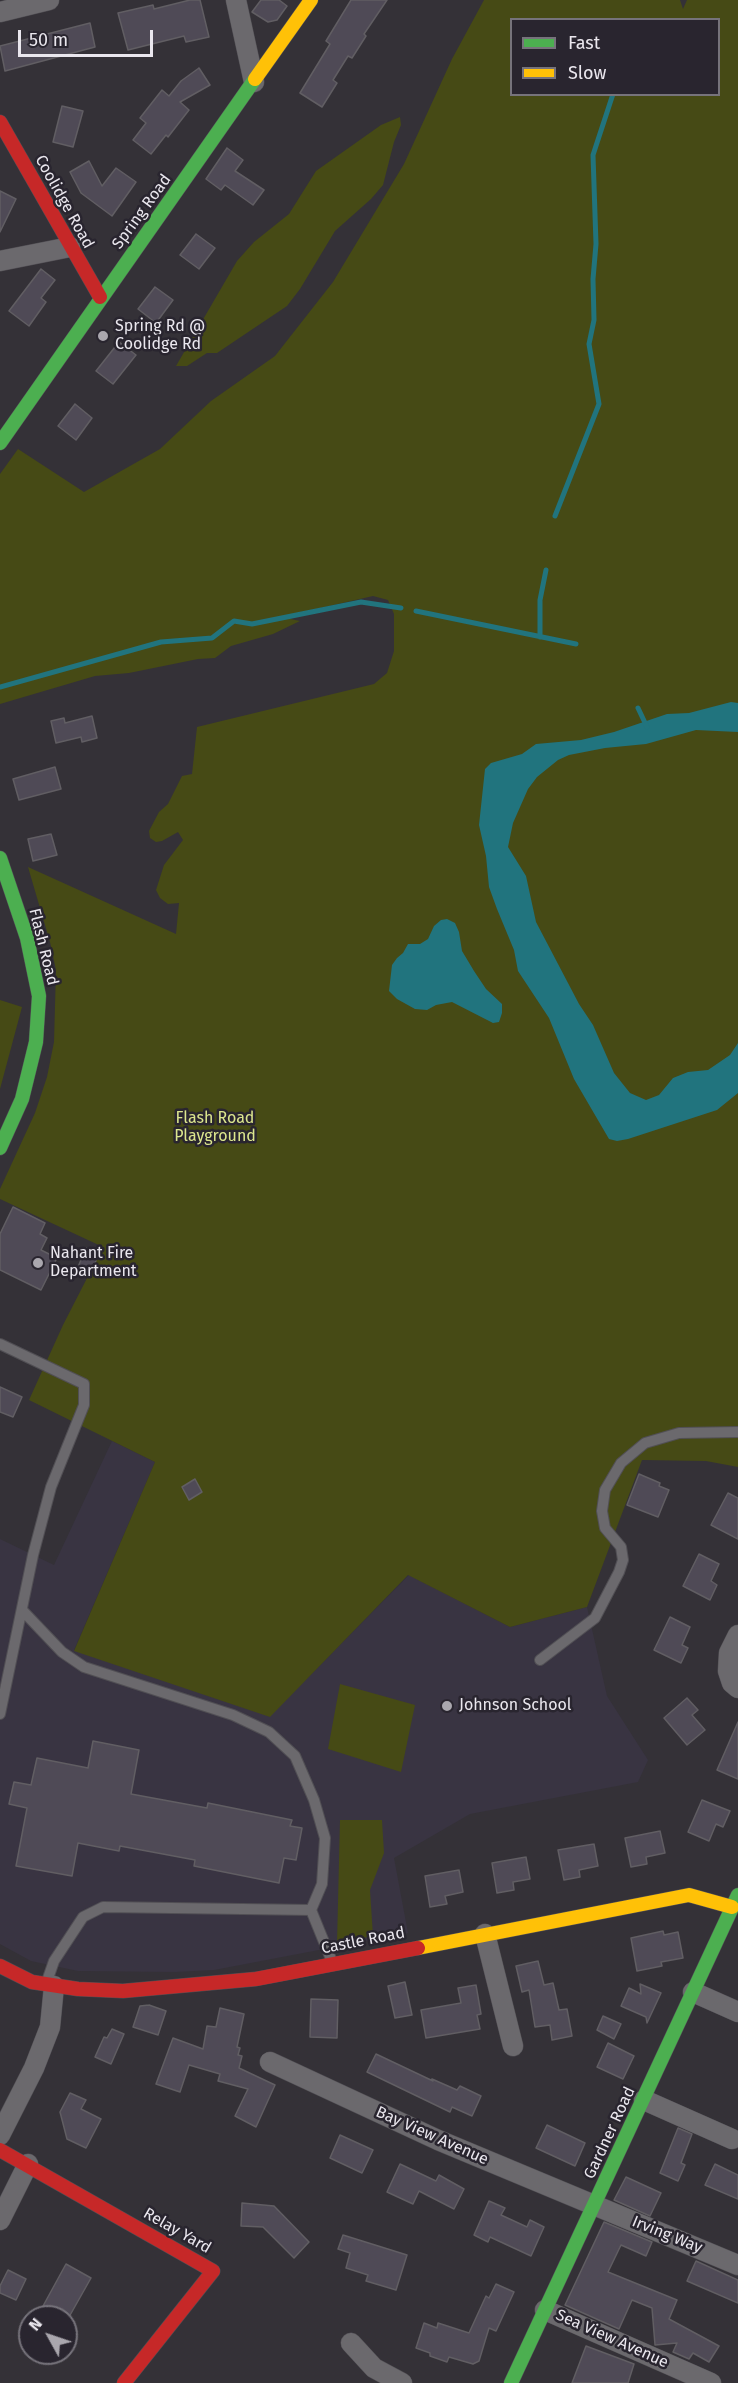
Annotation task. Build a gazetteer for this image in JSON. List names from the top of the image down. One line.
{"streets":{"street":["Coolidge Road","Spring Road","Flash Road","Castle Road","Gardner Road","Bay View Avenue","Relay Yard","Irving Way","Sea View Avenue"]},"crossings":[["Coolidge Road","Spring Road"],["Castle Road","Gardner Road"],["Gardner Road","Bay View Avenue"],["Gardner Road","Irving Way"],["Gardner Road","Sea View Avenue"],["Bay View Avenue","Irving Way"]],"parks":["Flash Road Playground"],"places":["Spring Rd @ Coolidge Rd","Nahant Fire Department","Johnson School"],"legend":["Fast","Slow"],"scale_bar":"50 m","north":"top left"}
